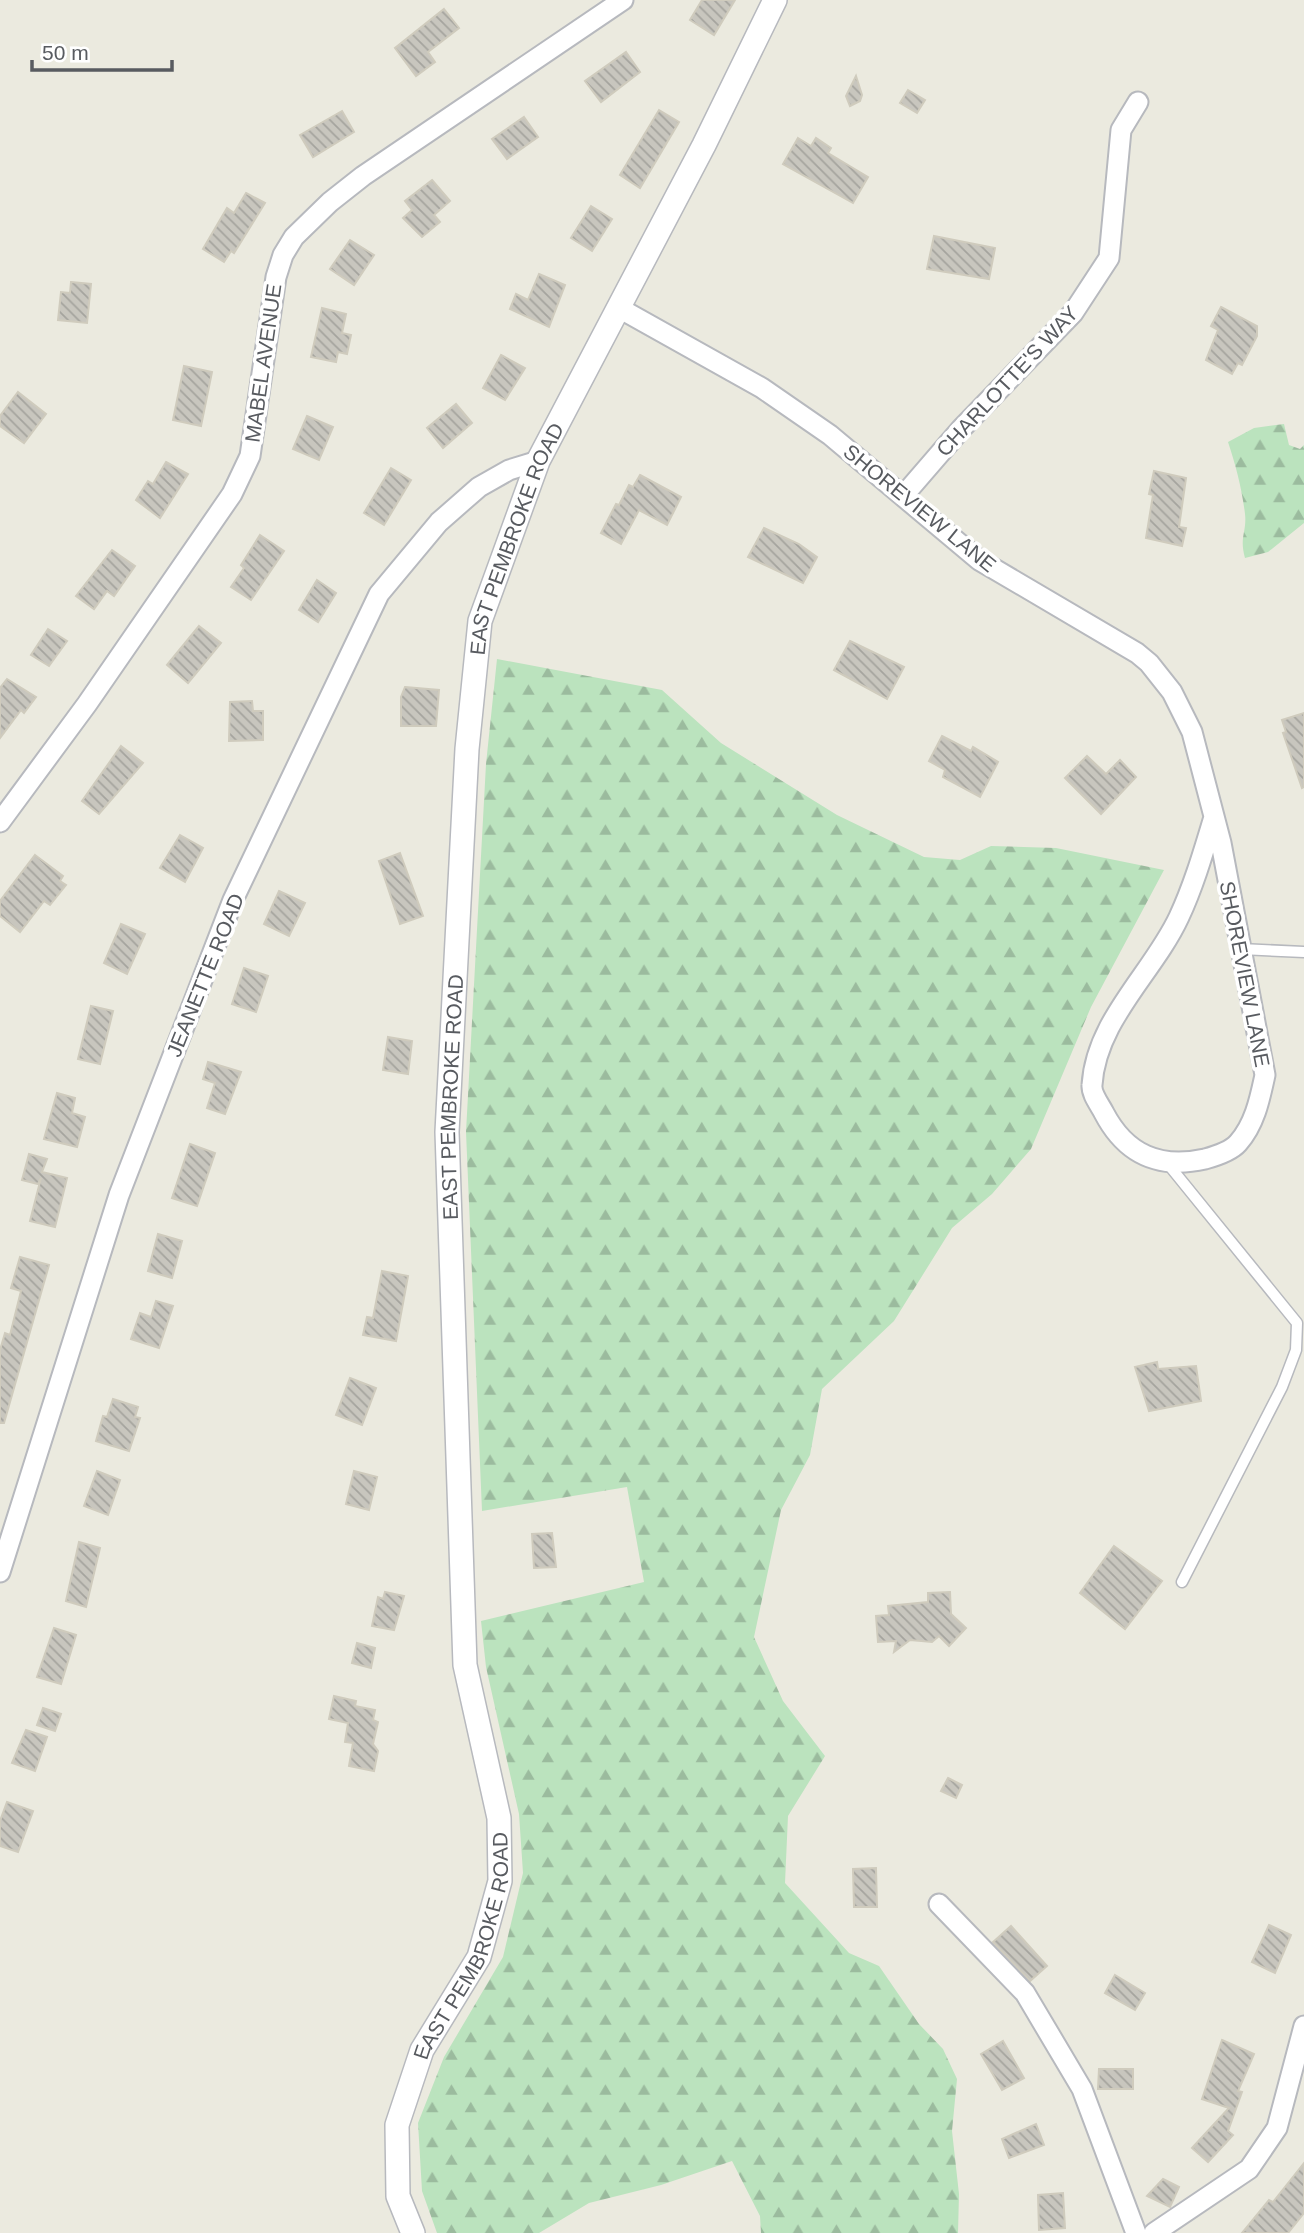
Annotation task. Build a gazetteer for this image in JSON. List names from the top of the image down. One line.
{"streets":{"street":["MABEL AVENUE","CHARLOTTE'S WAY","SHOREVIEW LANE","EAST PEMBROKE ROAD","JEANETTE ROAD"]},"crossings":[["CHARLOTTE'S WAY","SHOREVIEW LANE"],["SHOREVIEW LANE","EAST PEMBROKE ROAD"],["EAST PEMBROKE ROAD","JEANETTE ROAD"]],"scale_bar":"50 m"}
